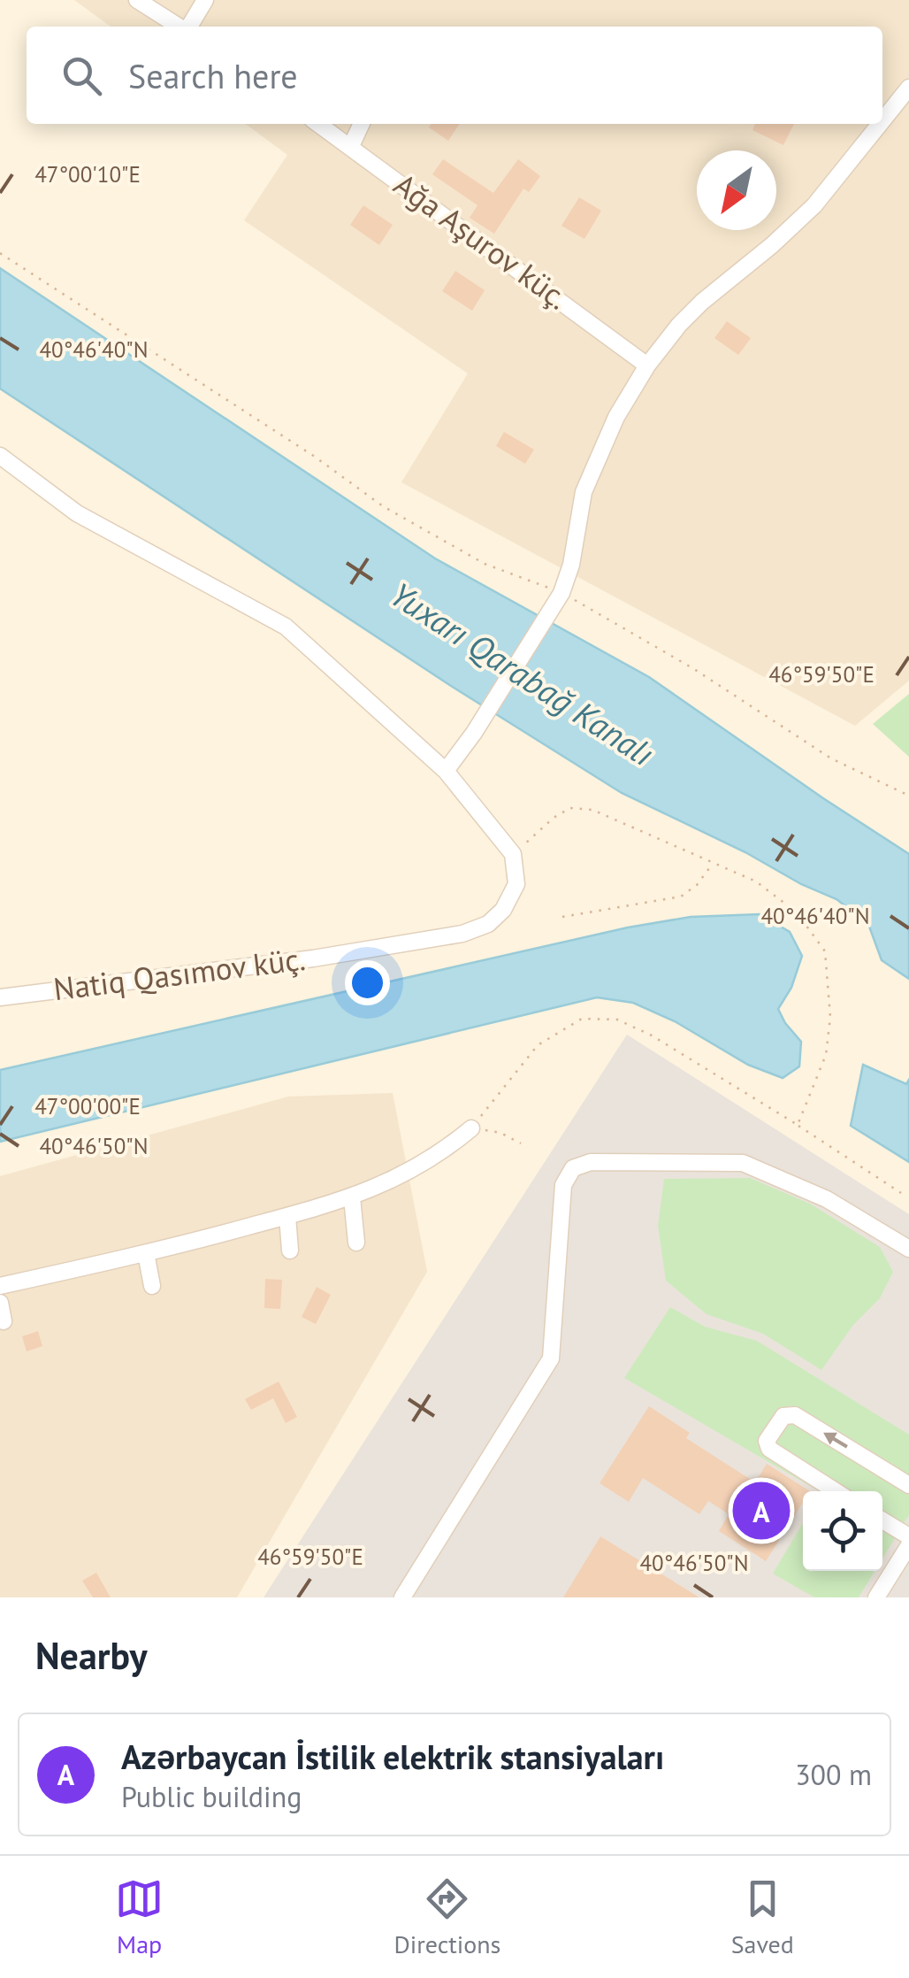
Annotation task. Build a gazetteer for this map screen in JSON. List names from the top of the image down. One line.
{"streets":{"street":["Ağa Aşurov küç.","Natiq Qasımov küç."]},"water":["Yuxarı Qarabağ Kanalı"],"north":"bottom left","page":{"search":"Search here","pins":"A","heading":"Nearby","list":[{"mark":"A","name":"Azərbaycan İstilik elektrik stansiyaları","note":"Public building","value":"300 m"}],"nav":["Map","Directions","Saved"]},"coordinates":["47°00'10\"E","40°46'40\"N","46°59'50\"E","47°00'00\"E","40°46'50\"N"]}
